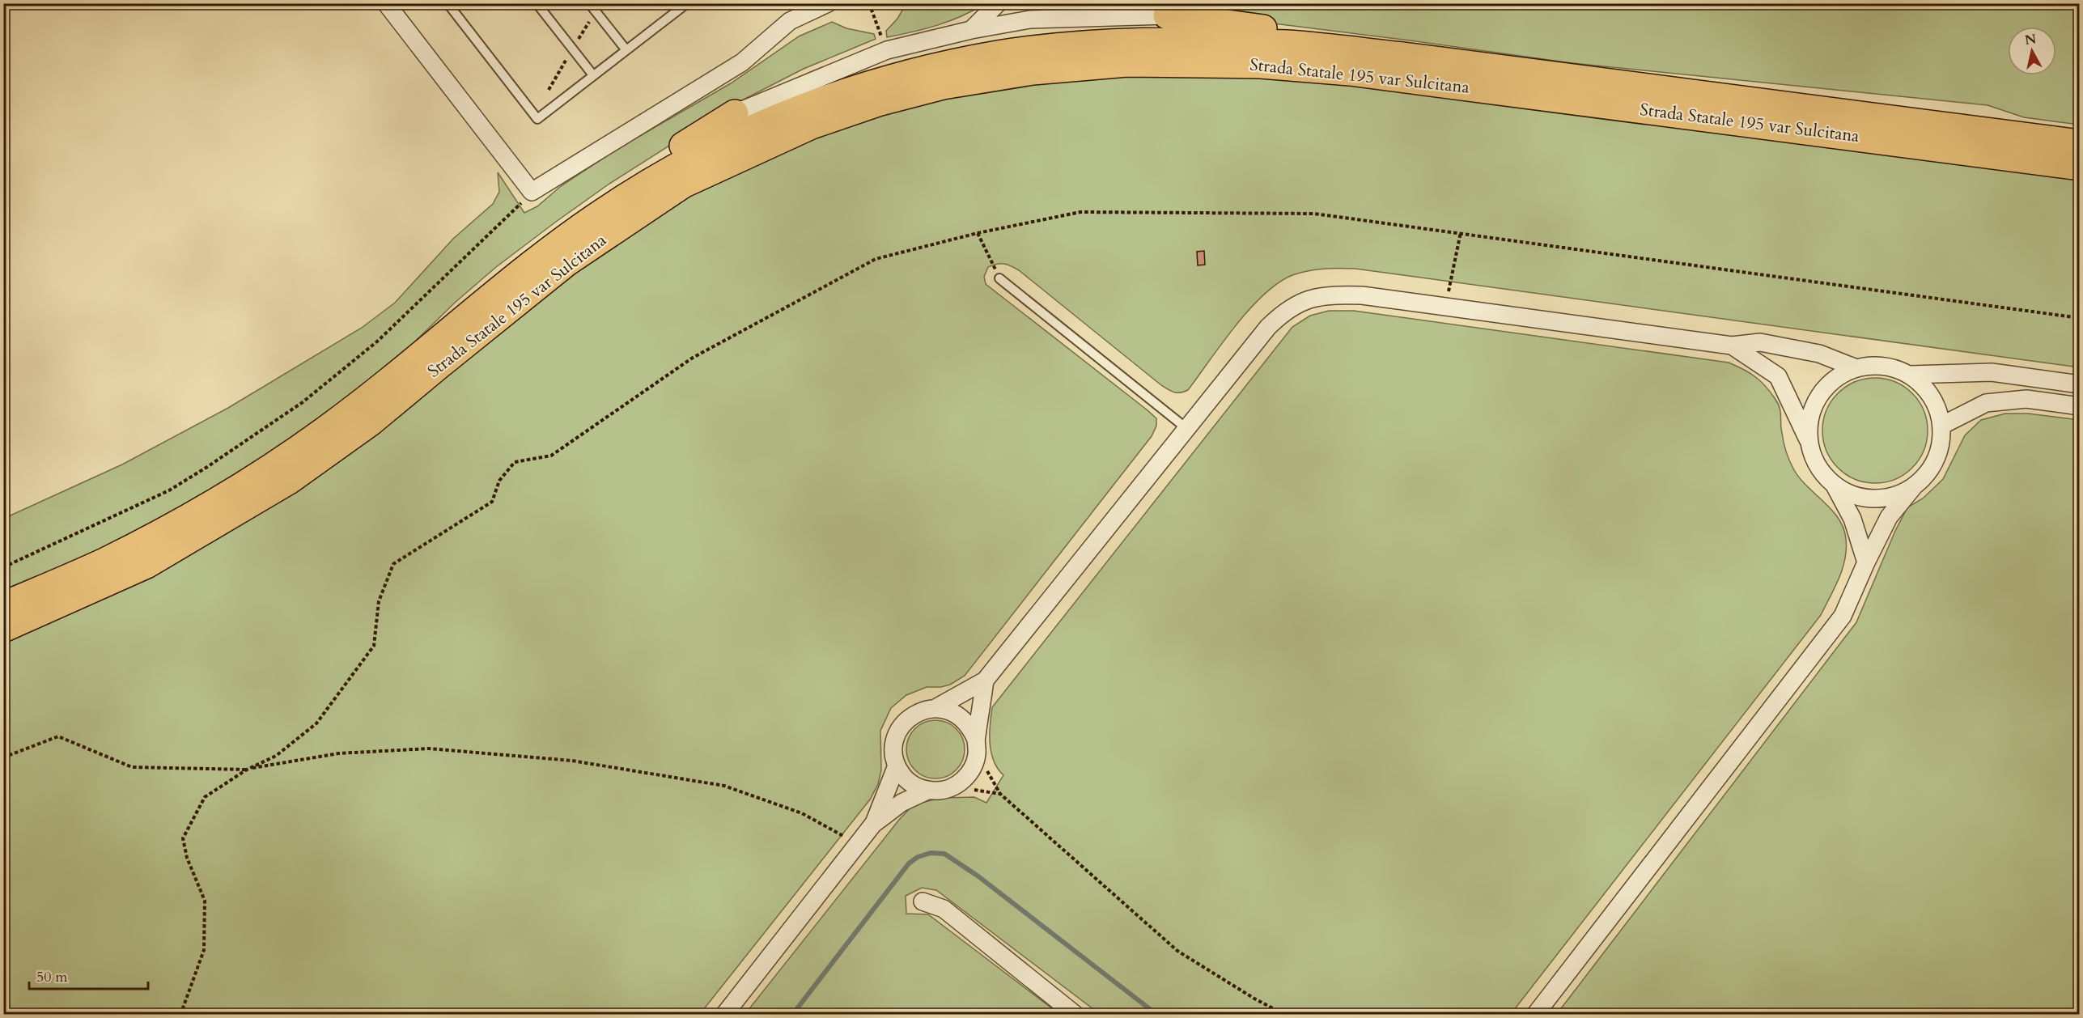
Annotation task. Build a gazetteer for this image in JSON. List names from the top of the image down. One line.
{"streets":{"highway":["Strada Statale 195 var Sulcitana"]},"scale_bar":"50 m","north":"top"}
